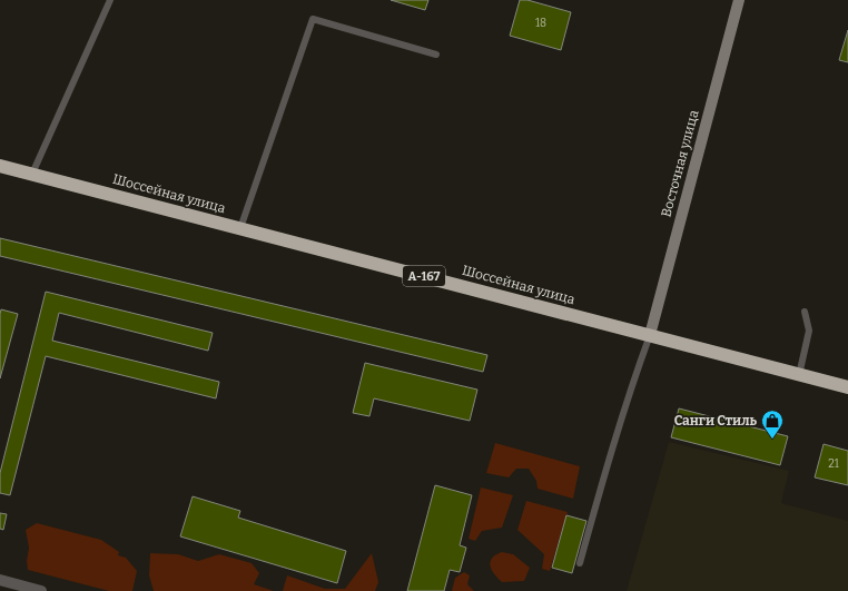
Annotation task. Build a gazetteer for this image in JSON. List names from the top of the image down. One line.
{"streets":{"highway":["Шоссейная улица","А-167"],"street":["Восточная улица"]},"crossings":[["Восточная улица","Шоссейная улица"]],"places":{"shop":["Санги Стиль"]},"house_numbers":["18","21"]}
